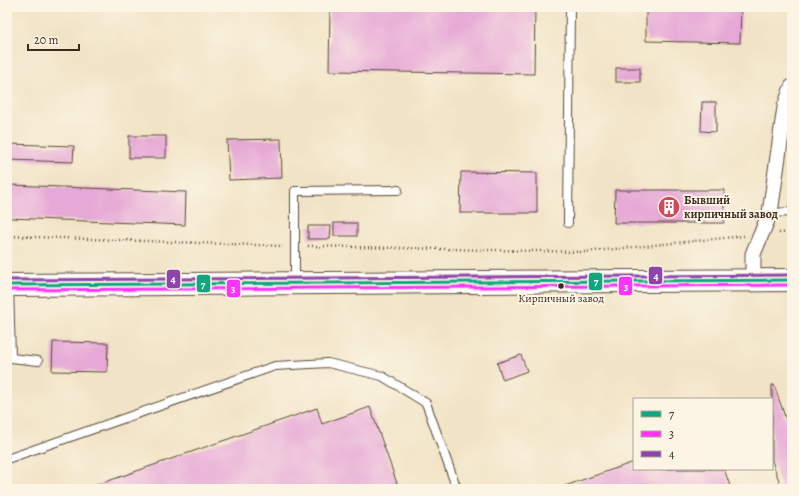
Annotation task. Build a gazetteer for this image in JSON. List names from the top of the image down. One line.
{"places":{"building":["Бывший кирпичный завод"],"other":["Кирпичный завод"]},"lines":["transit line 4","transit line 7","transit line 3"],"legend":["7","3","4"],"scale_bar":"20 m"}
